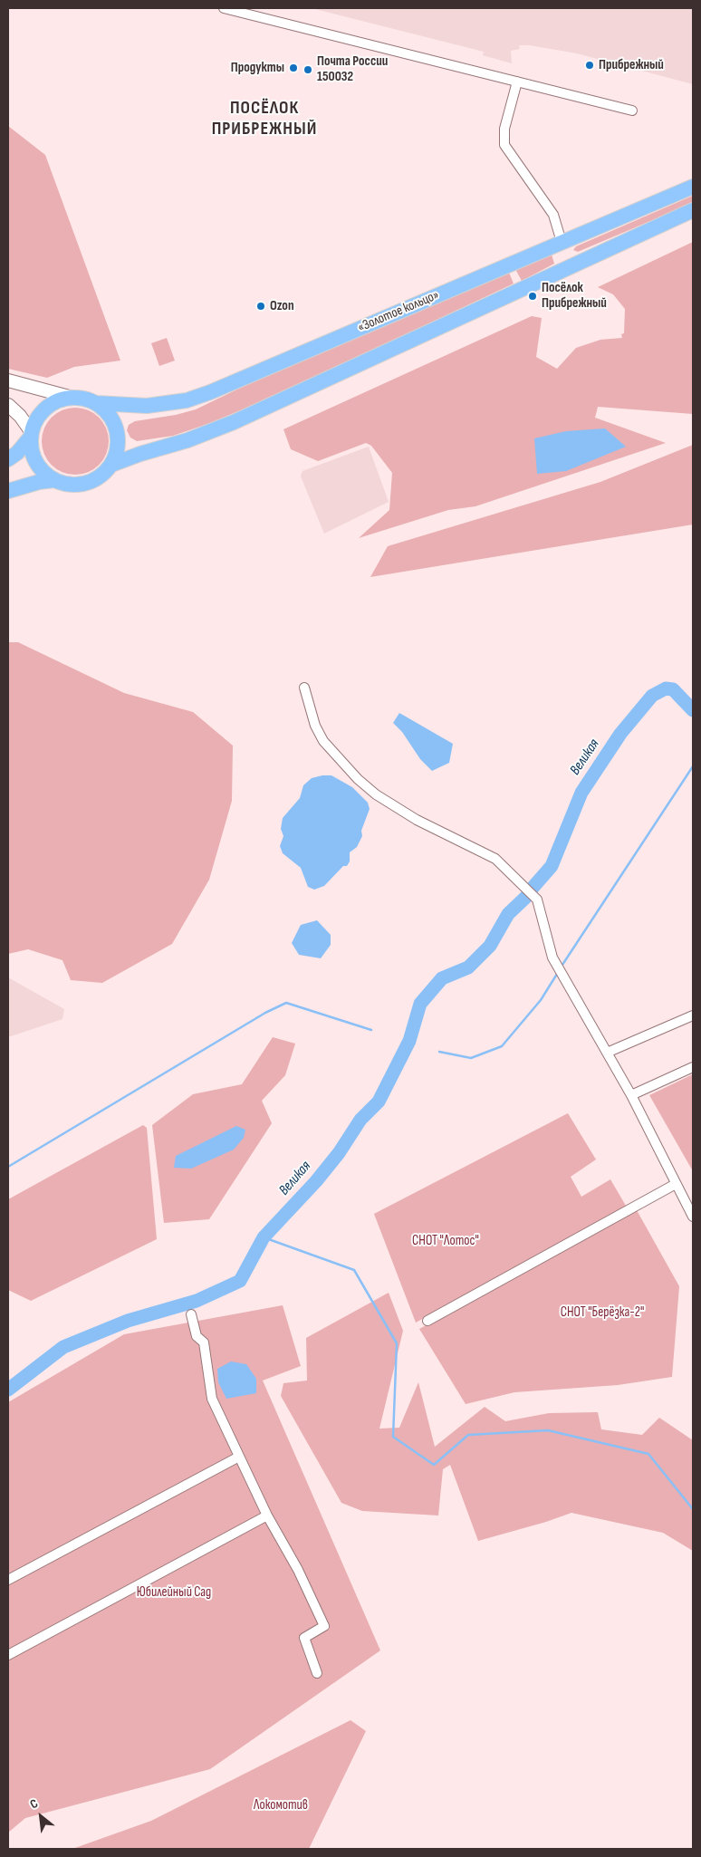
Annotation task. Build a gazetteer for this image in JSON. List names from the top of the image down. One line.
{"streets":{"highway":["«Золотое кольцо»"]},"districts":["ПОСЁЛОК ПРИБРЕЖНЫЙ"],"water":["Великая"],"parks":["СНОТ \"Лотос\"","СНОТ \"Берёзка-2\"","Юбилейный Сад","Локомотив"],"places":["Прибрежный","Продукты","Почта России 150032","Посёлок Прибрежный","Ozon"],"north":"top left"}
